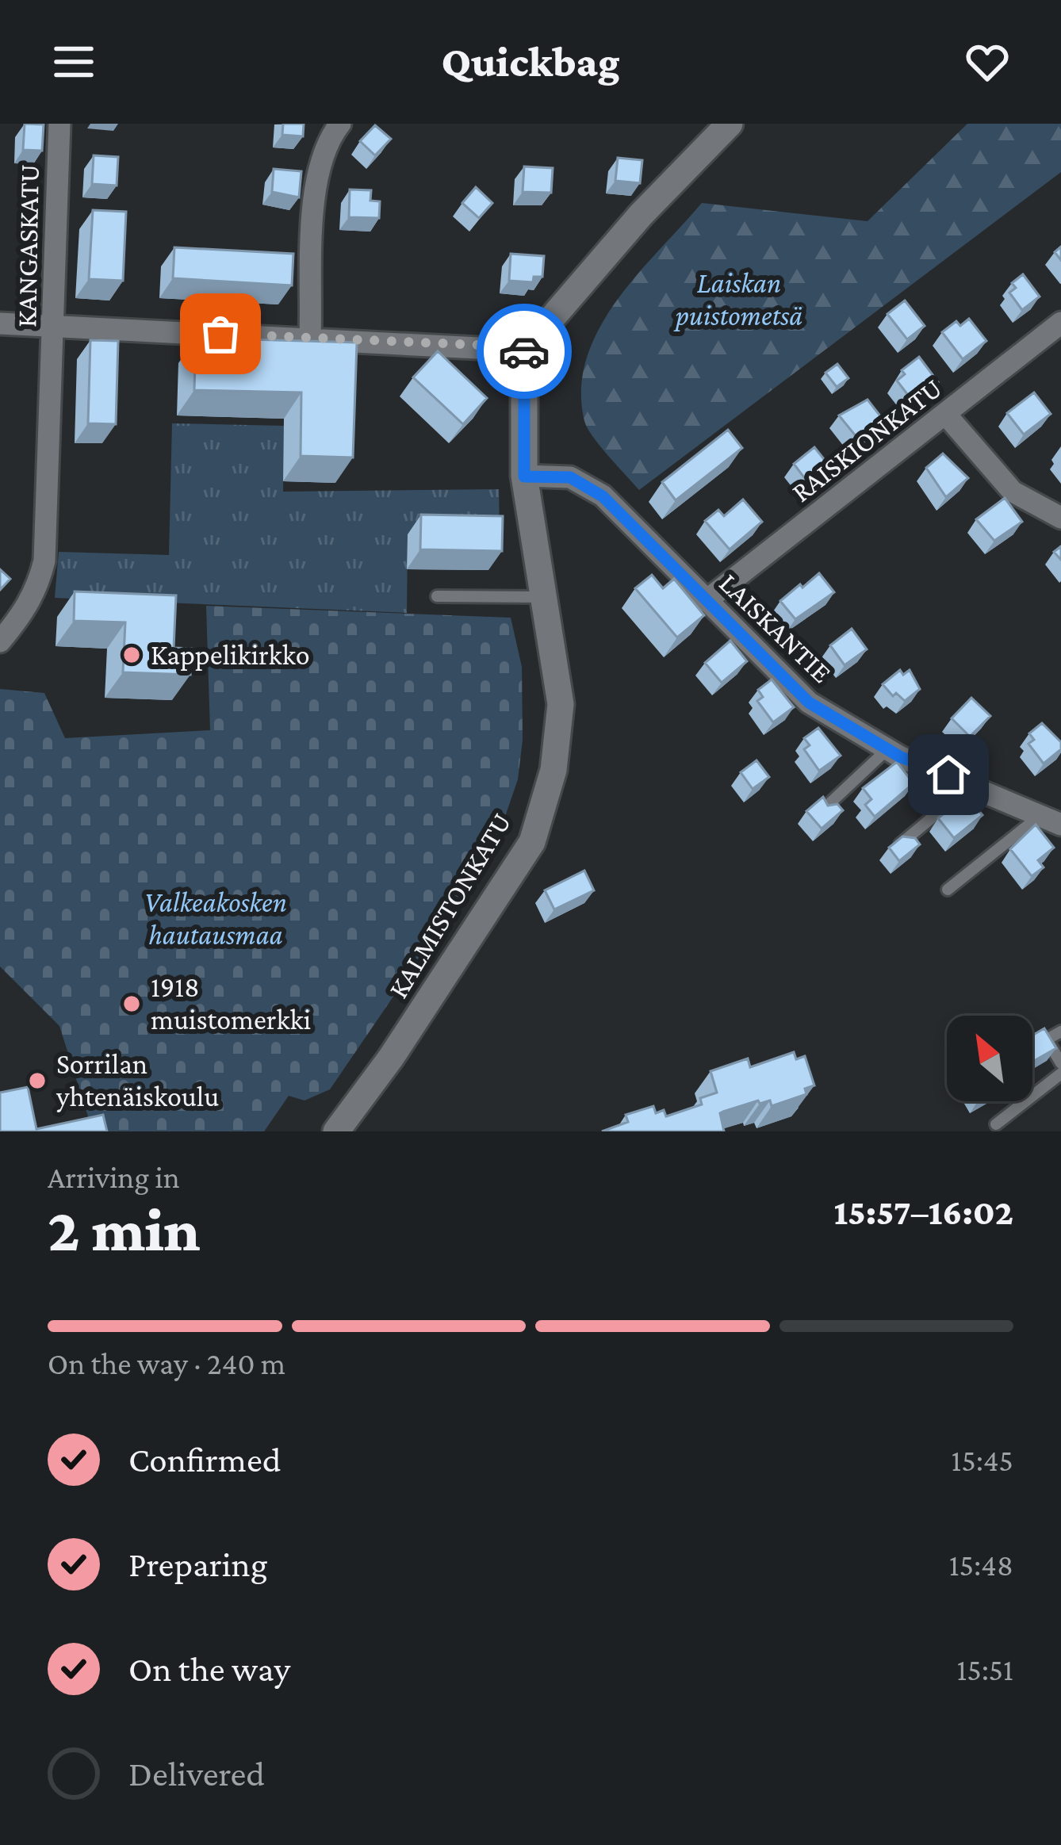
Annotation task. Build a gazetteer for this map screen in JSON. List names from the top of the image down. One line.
{"streets":{"street":["KANGASKATU","RAISKIONKATU","LAISKANTIE","KALMISTONKATU"]},"crossings":[["RAISKIONKATU","LAISKANTIE"],["LAISKANTIE","KALMISTONKATU"]],"parks":["Laiskan puistometsä","Valkeakosken hautausmaa"],"places":["Kappelikirkko","1918 muistomerkki","Sorrilan yhtenäiskoulu"],"north":"top left","page":{"header":"Quickbag","heading":["2 min","Arriving in","15:57–16:02"],"bar":"On the way · 240 m","list":[["Confirmed","15:45"],["Preparing","15:48"],["On the way","15:51"],"Delivered"]}}
